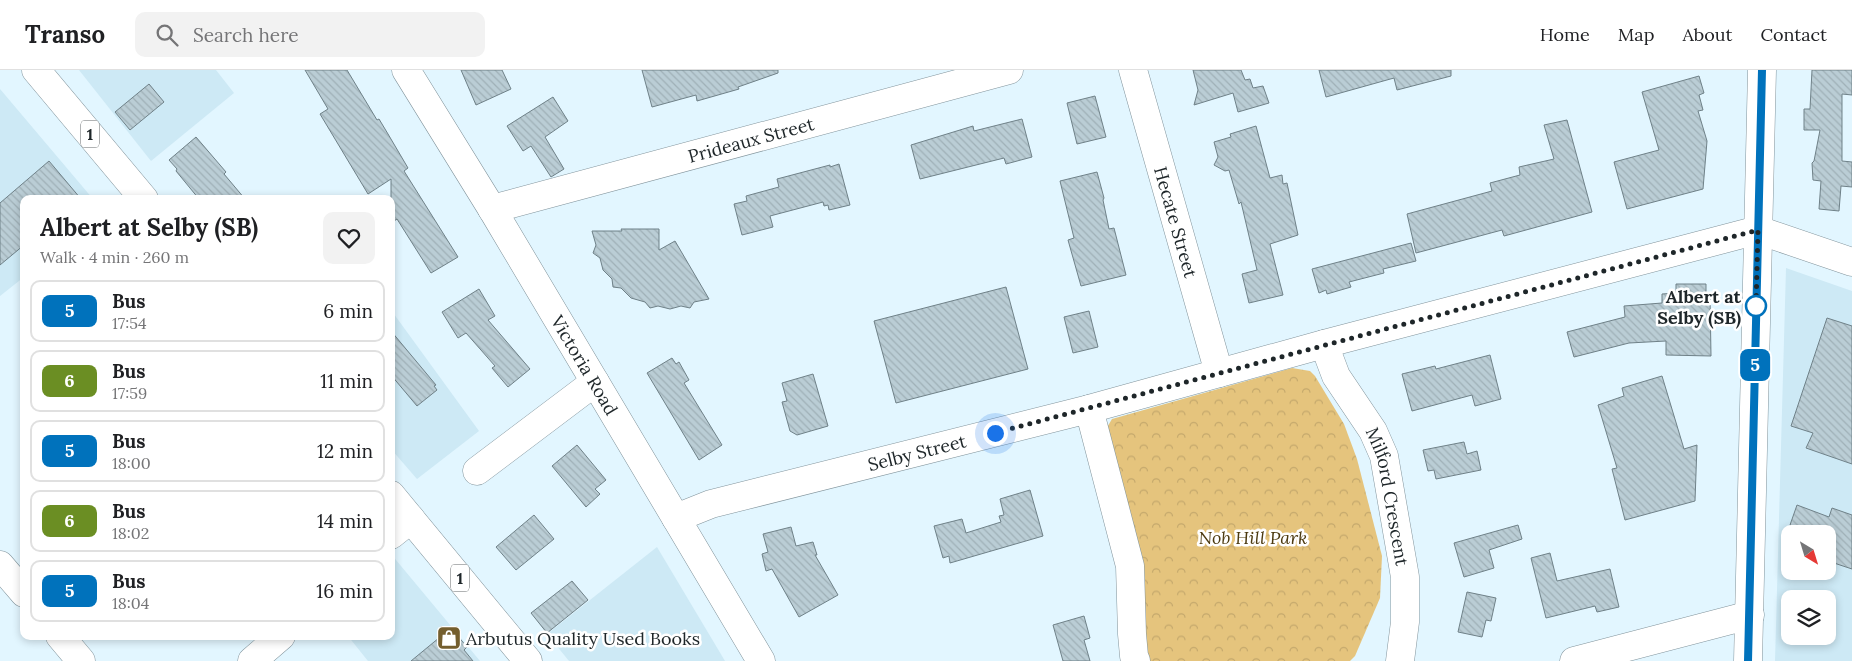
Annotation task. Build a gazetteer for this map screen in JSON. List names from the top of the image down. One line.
{"streets":{"main road":["1","Prideaux Street","Hecate Street","Victoria Road","Selby Street","Milford Crescent"]},"crossings":[["Prideaux Street","Victoria Road"],["Hecate Street","Selby Street"],["Victoria Road","Selby Street"],["Selby Street","Milford Crescent"]],"parks":["Nob Hill Park"],"places":{"other":["Albert at Selby (SB)"],"shop":["Arbutus Quality Used Books"]},"lines":["bus line 5"],"north":"bottom right","page":{"header":"Transo","search":"Search here","nav":["Home","Map","About","Contact"],"on_map":"5","heading":["Albert at Selby (SB)","Walk · 4 min · 260 m"],"list":[{"mark":"5","name":"Bus","note":"17:54","value":"6 min"},{"mark":"6","name":"Bus","note":"17:59","value":"11 min"},{"mark":"5","name":"Bus","note":"18:00","value":"12 min"},{"mark":"6","name":"Bus","note":"18:02","value":"14 min"},{"mark":"5","name":"Bus","note":"18:04","value":"16 min"}]}}
